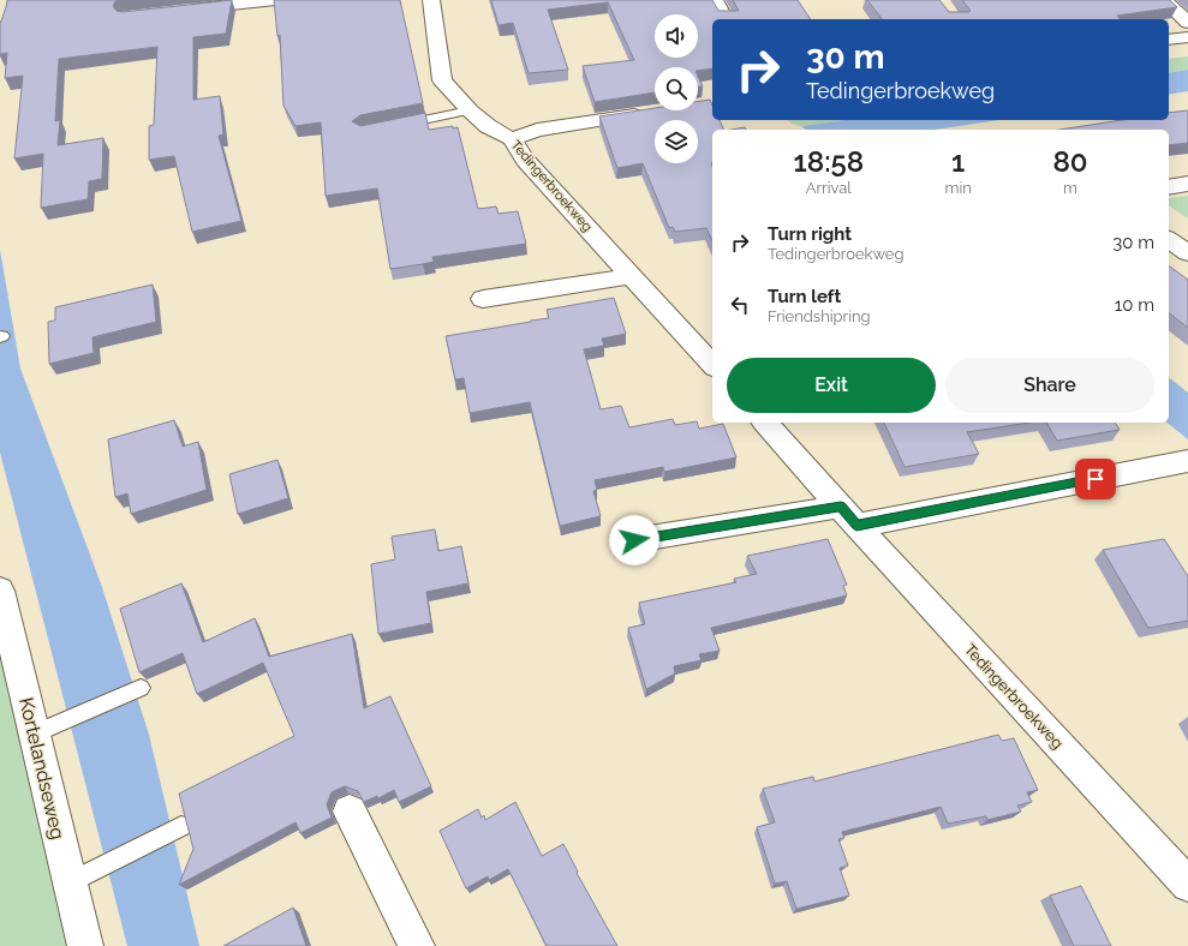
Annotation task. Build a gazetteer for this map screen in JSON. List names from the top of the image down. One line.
{"streets":{"street":["Tedingerbroekweg","Kortelandseweg"]},"page":{"turn":["30 m","Tedingerbroekweg"],"eta":["18:58","Arrival","1","min","80","m"],"list":[{"name":"Turn right","note":"Tedingerbroekweg","value":"30 m"},{"name":"Turn left","note":"Friendshipring","value":"10 m"}],"buttons":["Exit","Share"]}}
